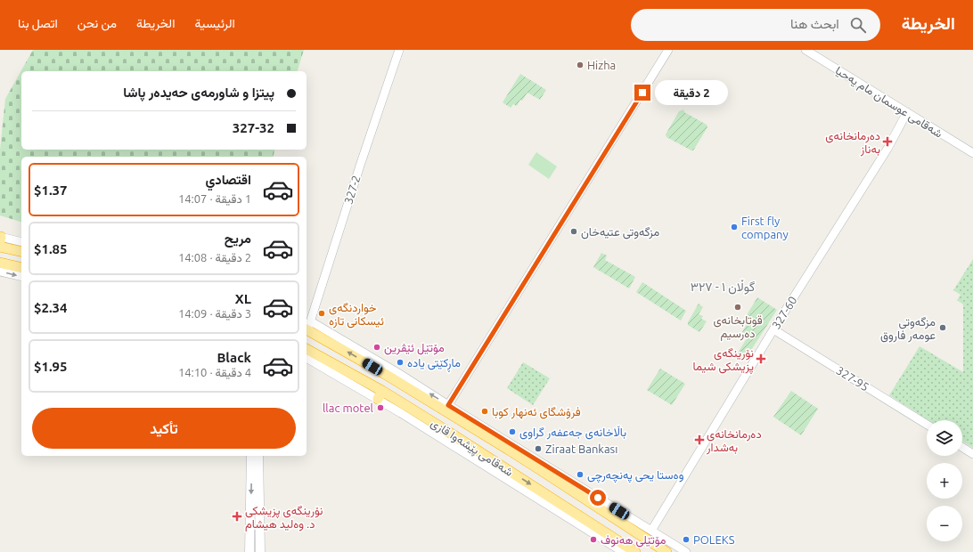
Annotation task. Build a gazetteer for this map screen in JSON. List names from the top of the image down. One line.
{"streets":{"highway":["شەقامی پێشەوا قازی"],"street":["شەقامی عوسمان مام یەحیا","327-2","327-60","327-95"]},"crossings":[["شەقامی عوسمان مام یەحیا","327-60"],["327-2","شەقامی پێشەوا قازی"],["327-60","327-95"]],"districts":["گوڵان ١ - ٣٢٧"],"places":{"other":["Hizha","First fly company","مزگەوتی عتیەخان","قوتابخانەی دەرسیم","خواردنگەی ئیسکانی تازە","مزگەوتی عومەر فاروق","مۆتێل ئێڤرین","ماڕکێتی یادە","llac motel","فرۆشگای ئەنهار کوبا","باڵاخانەی جەعفەر گراوی","Ziraat Bankası","وەستا یحی پەنچەرچی","مۆتێلی هەنوف","POLEKS"],"health":["دەرمانخانەی بەناز","نۆرینگەی پزیشکی شیما","دەرمانخانەی بەشدار","نۆرینگەی پزیشکی د. وەلید هیشام"]},"page":{"header":"الخريطة","search":"ابحث هنا","nav":["الرئيسية","الخريطة","من نحن","اتصل بنا"],"banner":["پیتزا و شاورمەی حەیدەر پاشا","327-32"],"bubble":"2 دقيقة","list":[{"name":"اقتصادي","note":"1 دقيقة · 14:07","value":"$1.37"},{"name":"مريح","note":"2 دقيقة · 14:08","value":"$1.85"},{"name":"XL","note":"3 دقيقة · 14:09","value":"$2.34"},{"name":"Black","note":"4 دقيقة · 14:10","value":"$1.95"}],"buttons":"تأكيد","map_buttons":["+","−"]}}
